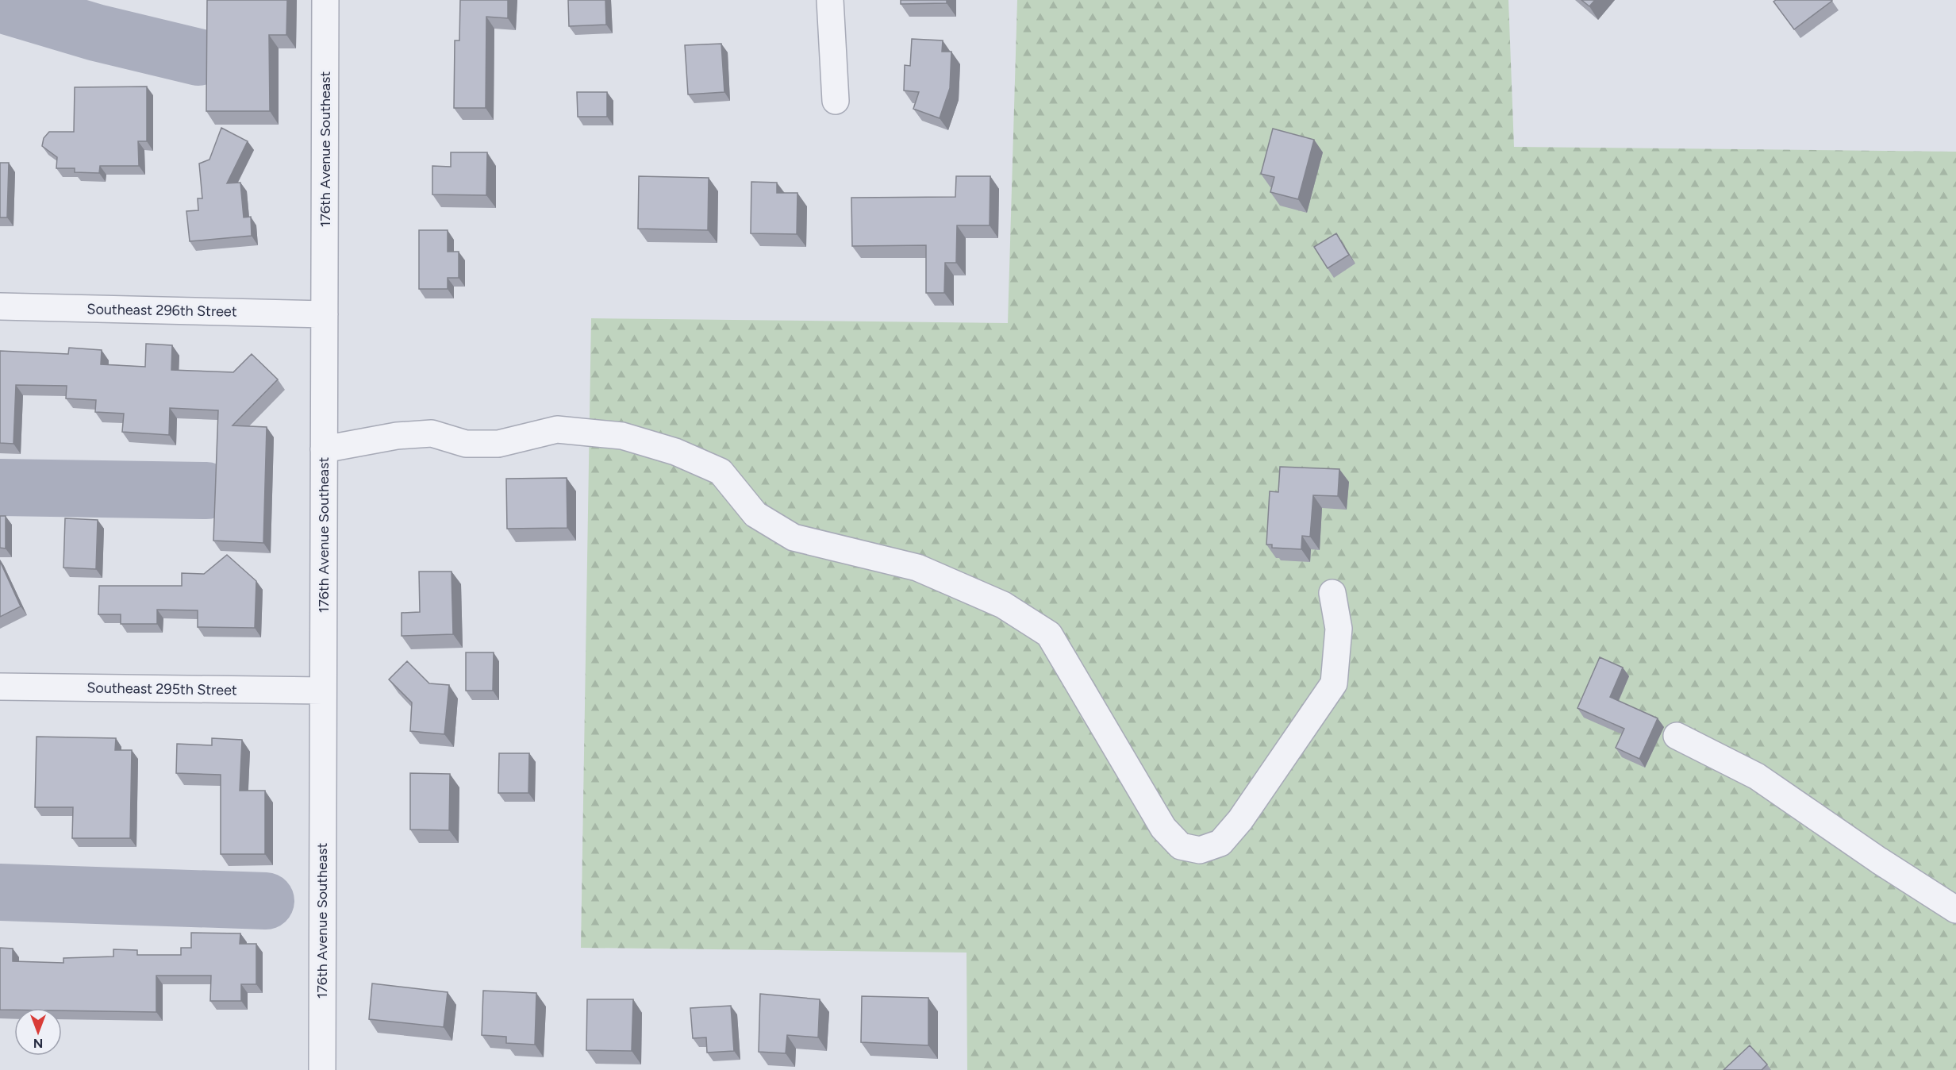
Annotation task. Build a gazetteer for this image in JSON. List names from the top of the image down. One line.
{"streets":{"street":["176th Avenue Southeast","Southeast 296th Street","Southeast 295th Street"]},"crossings":[["176th Avenue Southeast","Southeast 296th Street"],["176th Avenue Southeast","Southeast 295th Street"]],"north":"bottom"}
